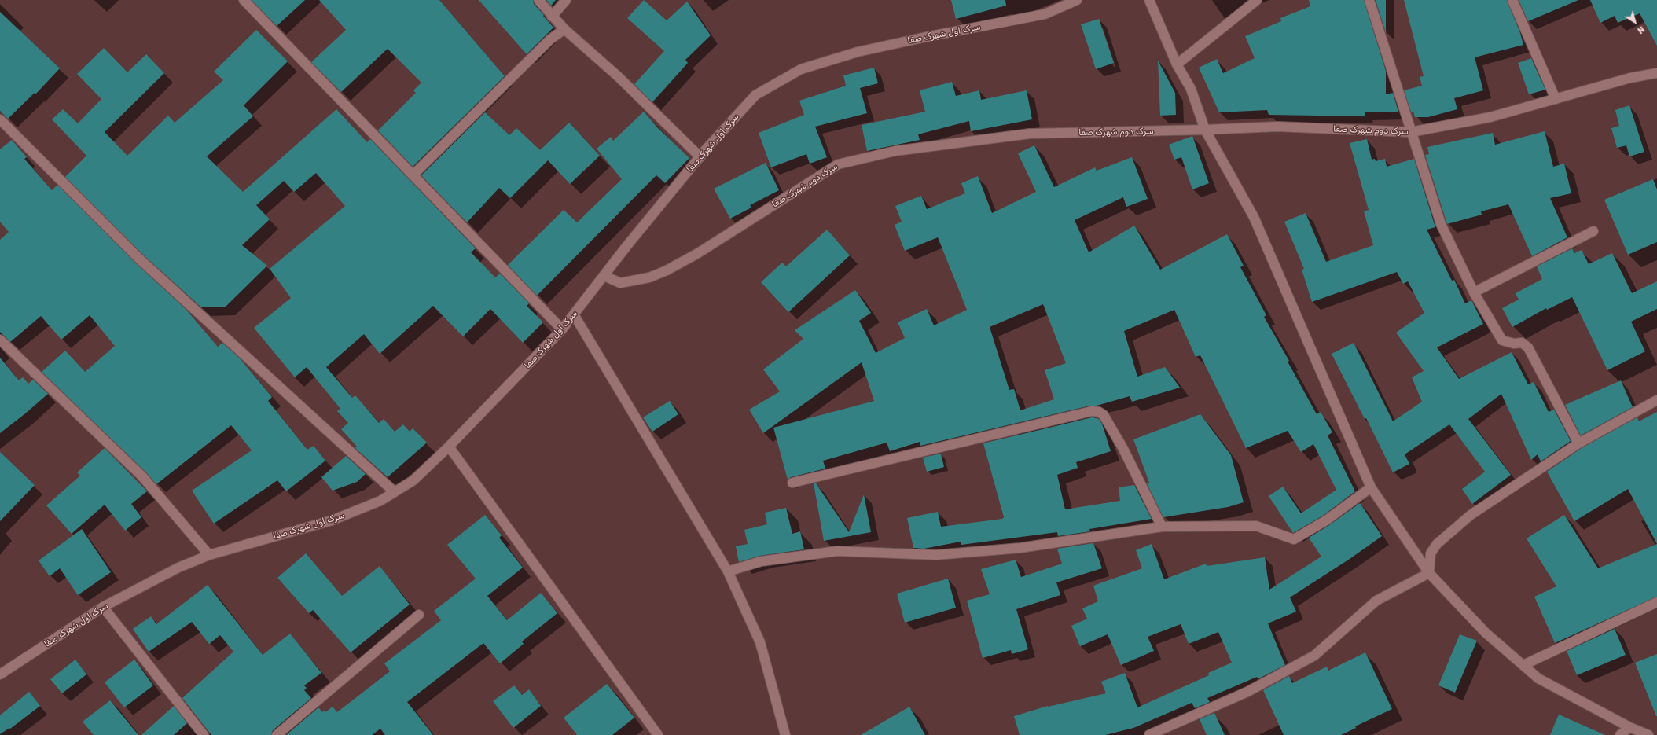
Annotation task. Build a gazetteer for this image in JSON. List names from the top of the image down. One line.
{"streets":{"street":["سرک اول شهرک صفا","سرک دوم شهرک صفا"]},"crossings":[["سرک اول شهرک صفا","سرک دوم شهرک صفا"]],"north":"bottom right"}
